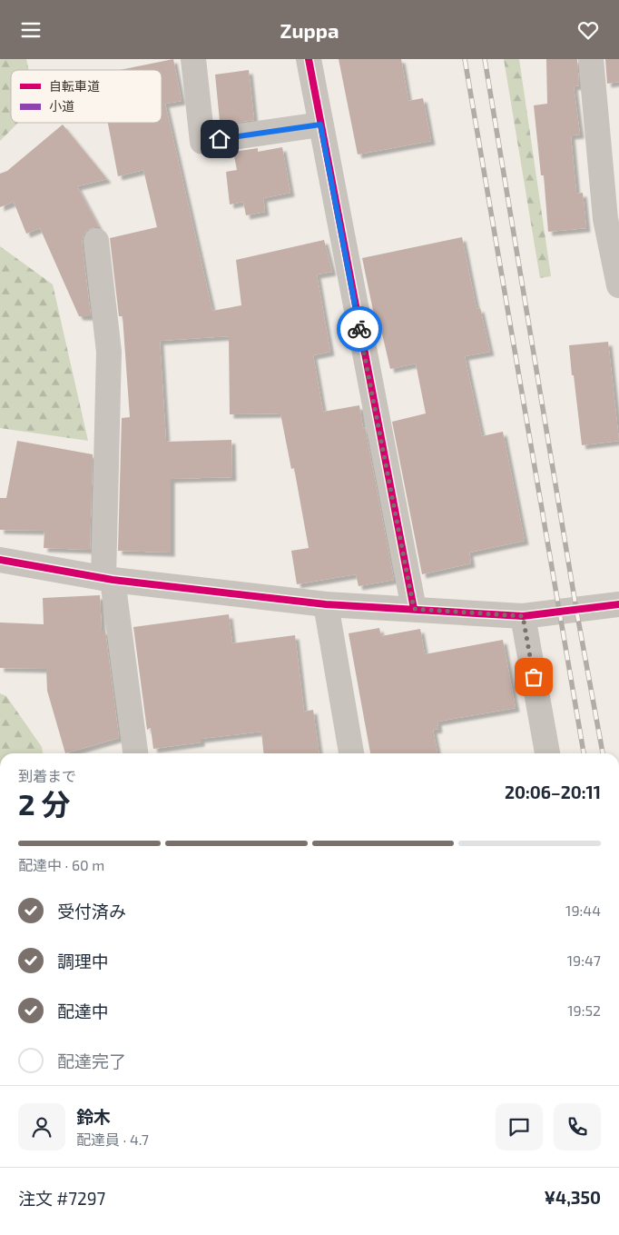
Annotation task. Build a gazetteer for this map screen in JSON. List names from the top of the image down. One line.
{"legend":["自転車道","小道"],"page":{"header":"Zuppa","heading":["2 分","到着まで","20:06–20:11"],"panel":["鈴木","配達員 · 4.7","注文 #7297","¥4,350"],"bar":"配達中 · 60 m","list":[["受付済み","19:44"],["調理中","19:47"],["配達中","19:52"],"配達完了"]}}
